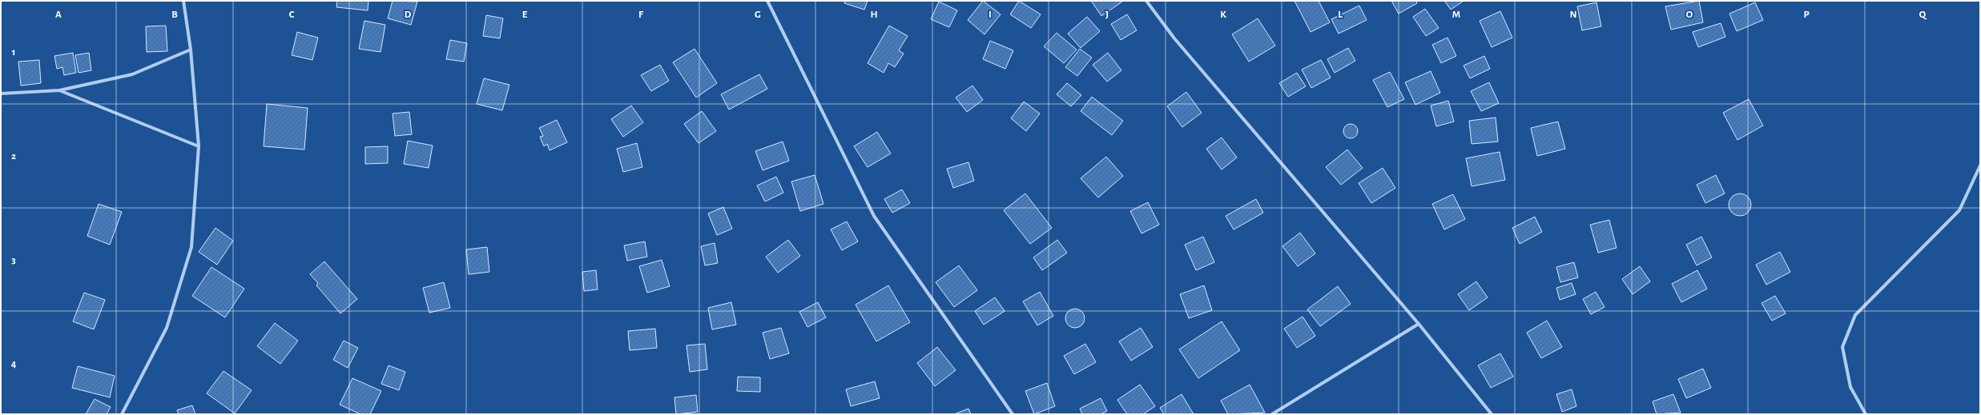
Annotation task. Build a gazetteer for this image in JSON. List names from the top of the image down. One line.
{"grid":{"columns":["A","B","C","D","E","F","G","H","I","J","K","L","M","N","O","P","Q"],"rows":["1","2","3","4"]}}
